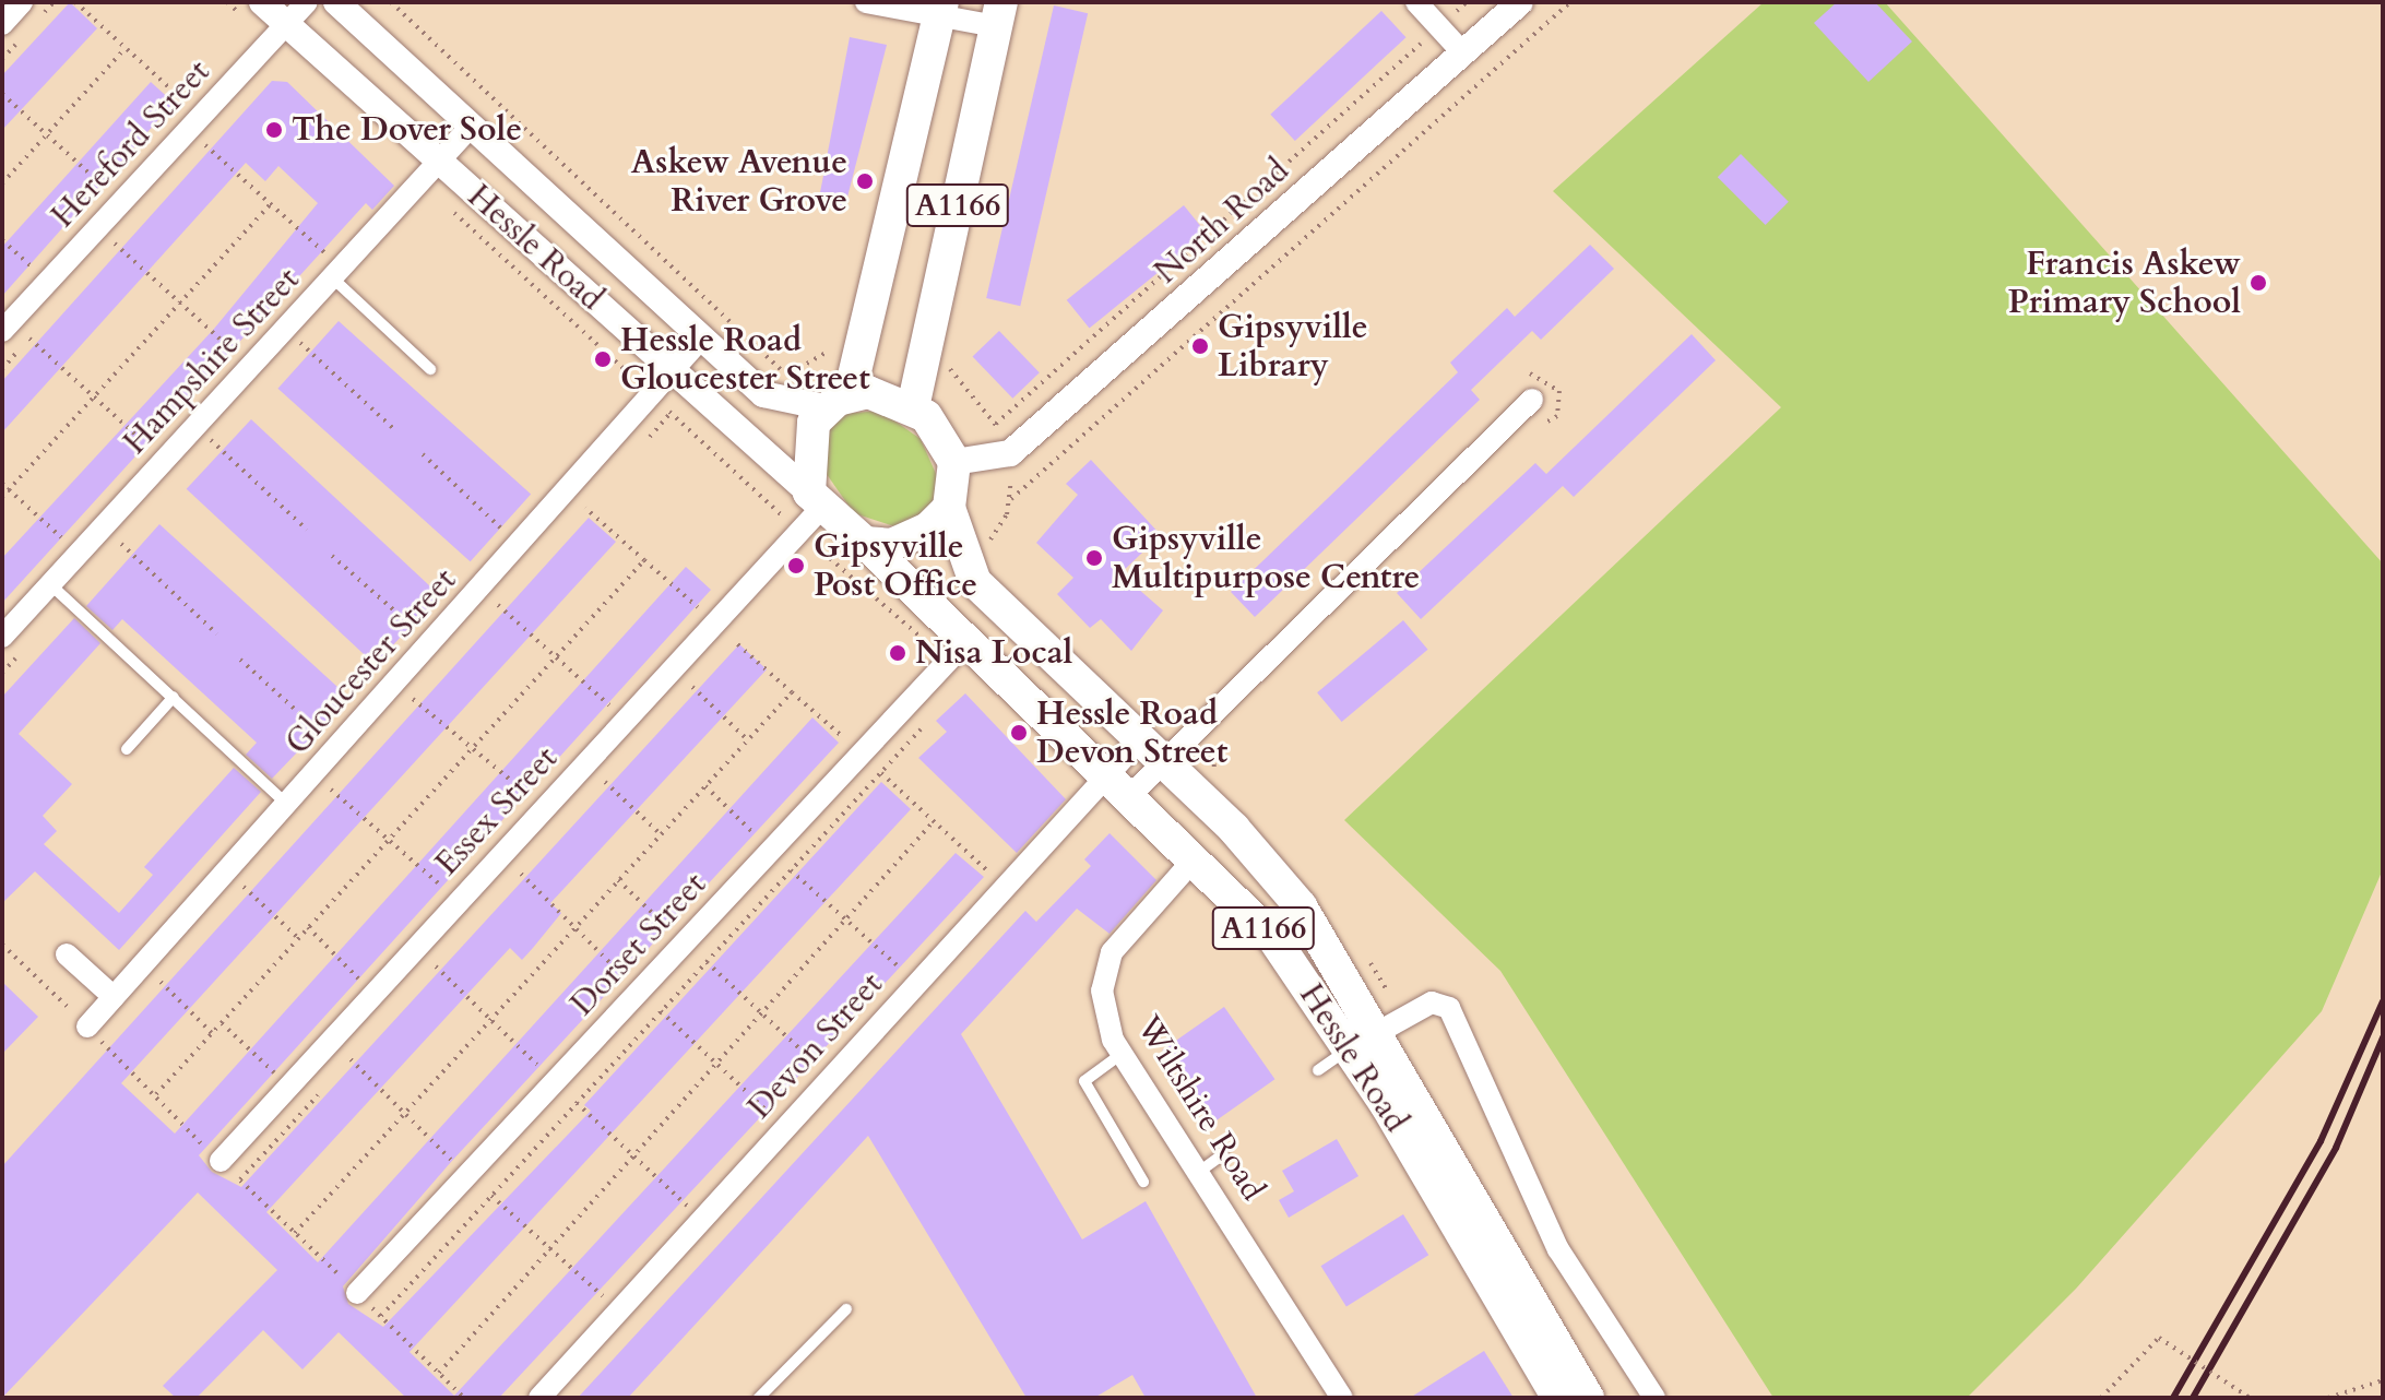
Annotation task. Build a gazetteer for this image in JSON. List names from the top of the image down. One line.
{"streets":{"main road":["A1166","Hessle Road"],"street":["Hereford Street","North Road","Hampshire Street","Gloucester Street","Essex Street","Dorset Street","Devon Street","Wiltshire Road"]},"crossings":[["Hereford Street","Hessle Road"],["A1166","North Road"],["A1166","Hessle Road"],["A1166","Essex Street"],["North Road","Hessle Road"],["North Road","Essex Street"],["Hessle Road","Hampshire Street"],["Hessle Road","Gloucester Street"],["Hessle Road","Essex Street"],["Hessle Road","Dorset Street"],["Hessle Road","Devon Street"],["Hessle Road","Wiltshire Road"]],"places":["The Dover Sole","Askew Avenue River Grove","Francis Askew Primary School","Gipsyville Library","Hessle Road Gloucester Street","Gipsyville Multipurpose Centre","Gipsyville Post Office","Nisa Local","Hessle Road Devon Street"]}
